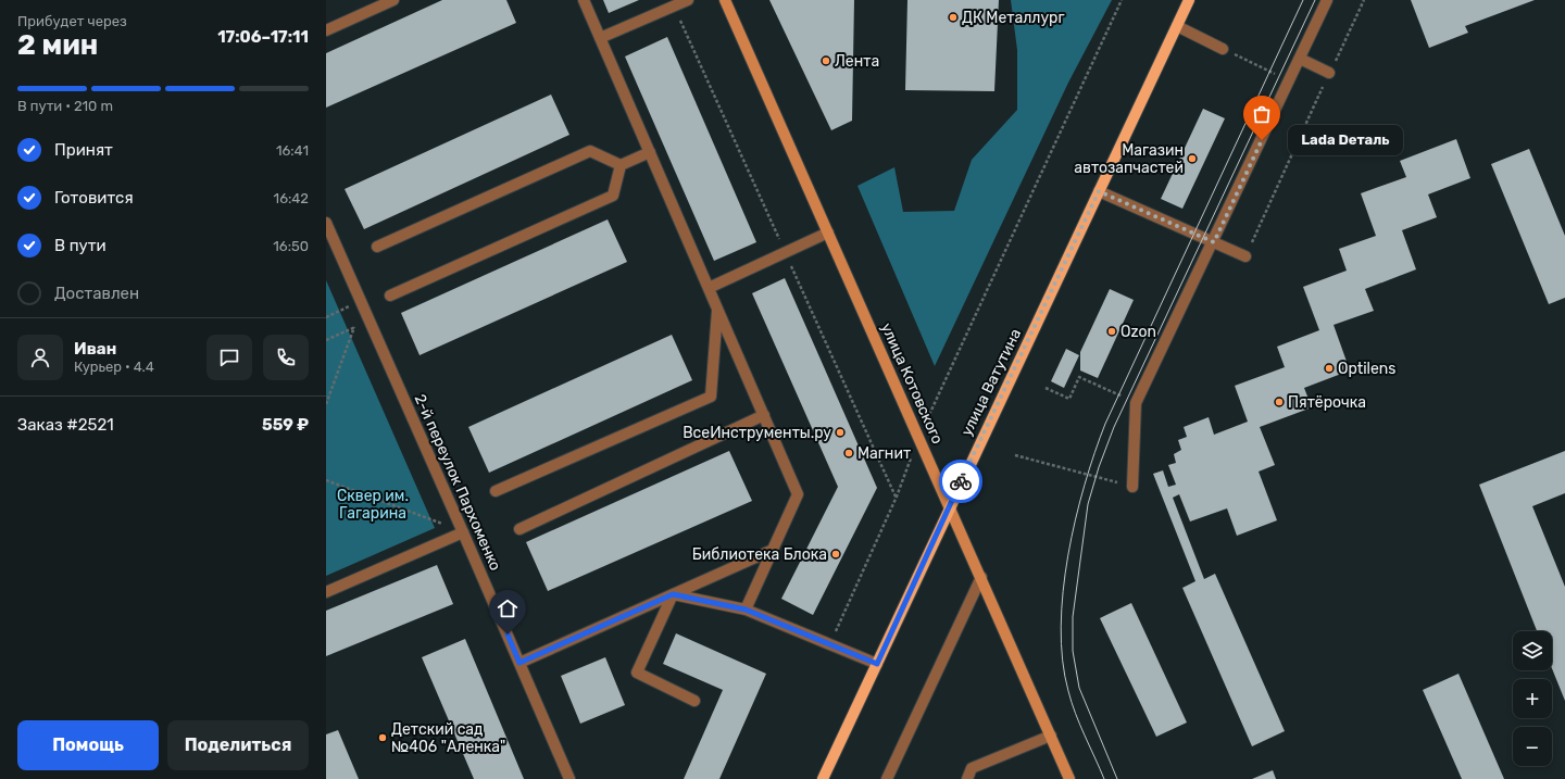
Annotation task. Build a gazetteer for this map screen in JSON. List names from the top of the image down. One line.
{"streets":{"main road":["улица Ватутина","улица Котовского"],"street":["2-й переулок Пархоменко"]},"crossings":[["улица Ватутина","улица Котовского"]],"parks":["Сквер им. Гагарина"],"places":["ДК Металлург","Лента","Lada Dеталь","Магазин автозапчастей","Ozon","Optilens","Пятёрочка","ВсеИнструменты.ру","Магнит","Библиотека Блока","Детский сад №406 \"Аленка\""],"page":{"heading":["2 мин","Прибудет через","17:06–17:11"],"panel":["Иван","Курьер · 4.4","Заказ #2521","559 ₽"],"bar":"В пути · 210 m","bubble":"Lada Dеталь","list":[["Принят","16:41"],["Готовится","16:42"],["В пути","16:50"],"Доставлен"],"map_buttons":["+","−"],"buttons":["Помощь","Поделиться"]}}
